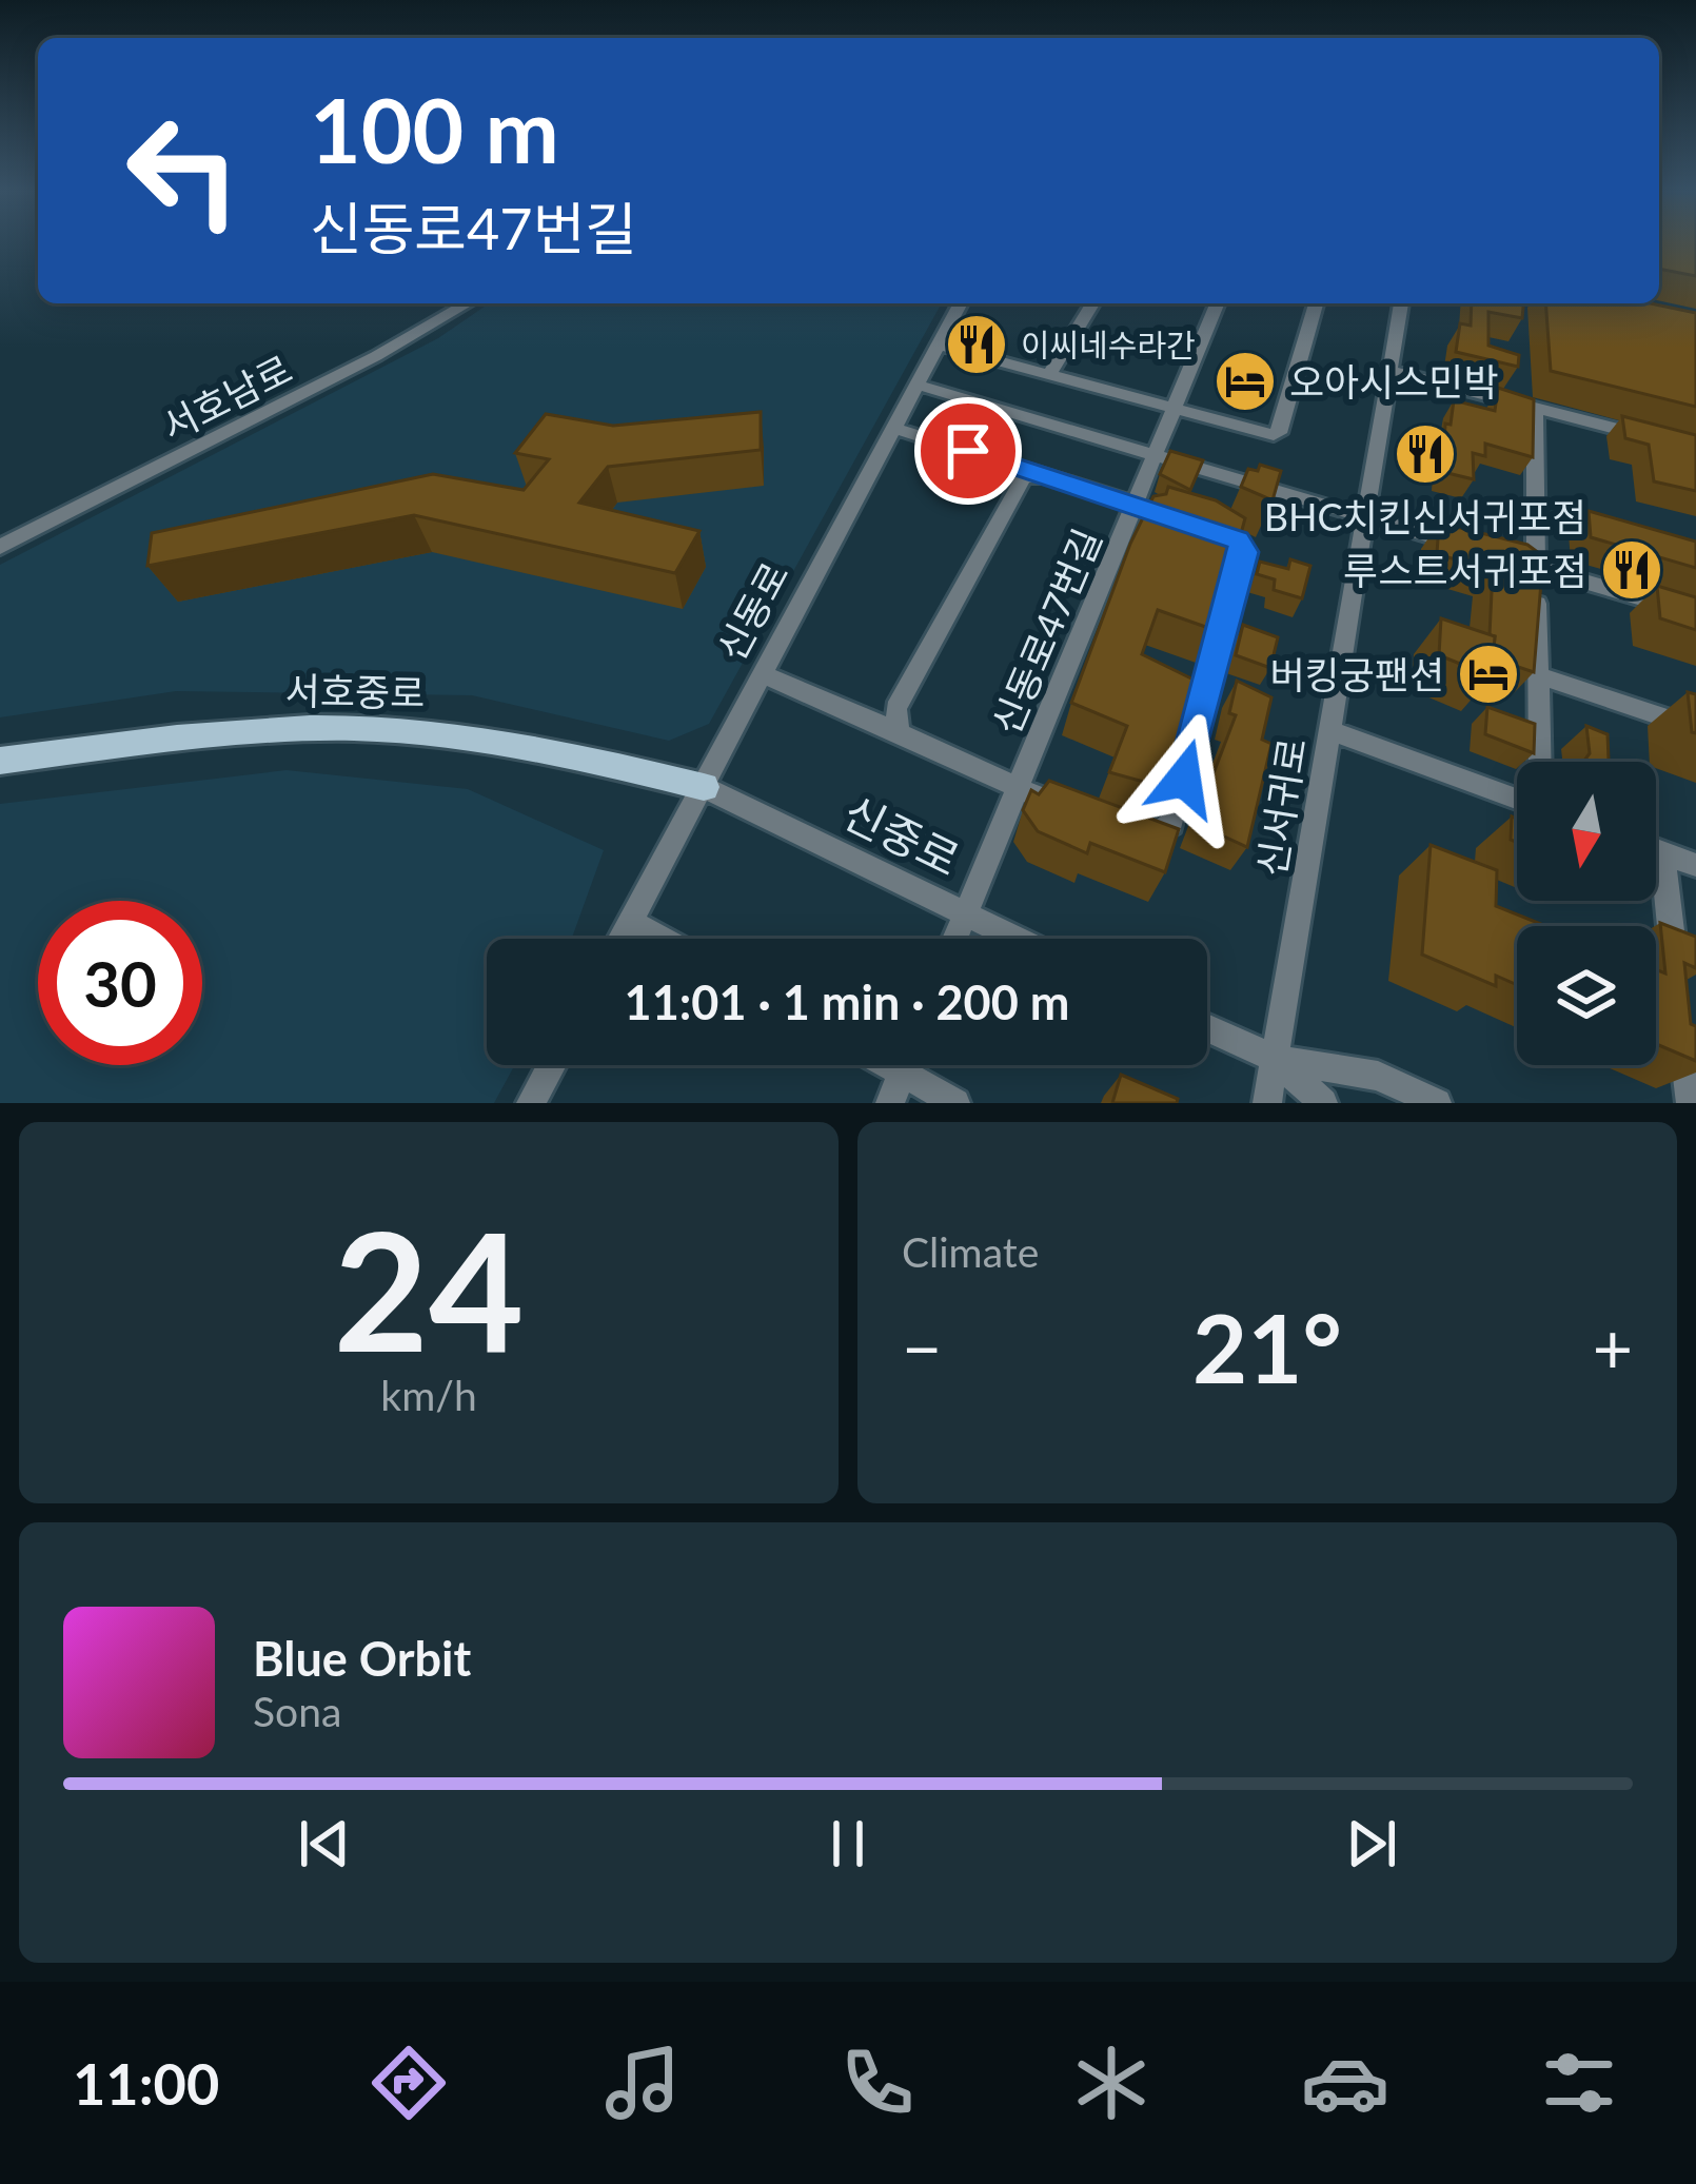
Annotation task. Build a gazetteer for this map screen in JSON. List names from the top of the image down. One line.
{"streets":{"main road":["서호중로"],"street":["서호남로","신동로","신동로47번길","신서귀로","신중로"]},"crossings":[["신동로","신동로47번길"],["신동로","서호중로"],["신동로","신중로"],["신동로47번길","신중로"],["서호중로","신중로"]],"places":{"restaurant":["이씨네수라간","BHC치킨신서귀포점","루스트서귀포점"],"hotel":["오아시스민박","버킹궁팬션"]},"north":"bottom","page":{"turn":["100 m","신동로47번길"],"limit":"30","trip":"11:01 · 1 min · 200 m","tile":[["24","km/h"],"Climate"],"heat":["−","21°","+"],"song":["Blue Orbit","Sona"],"tabs":"11:00"}}
